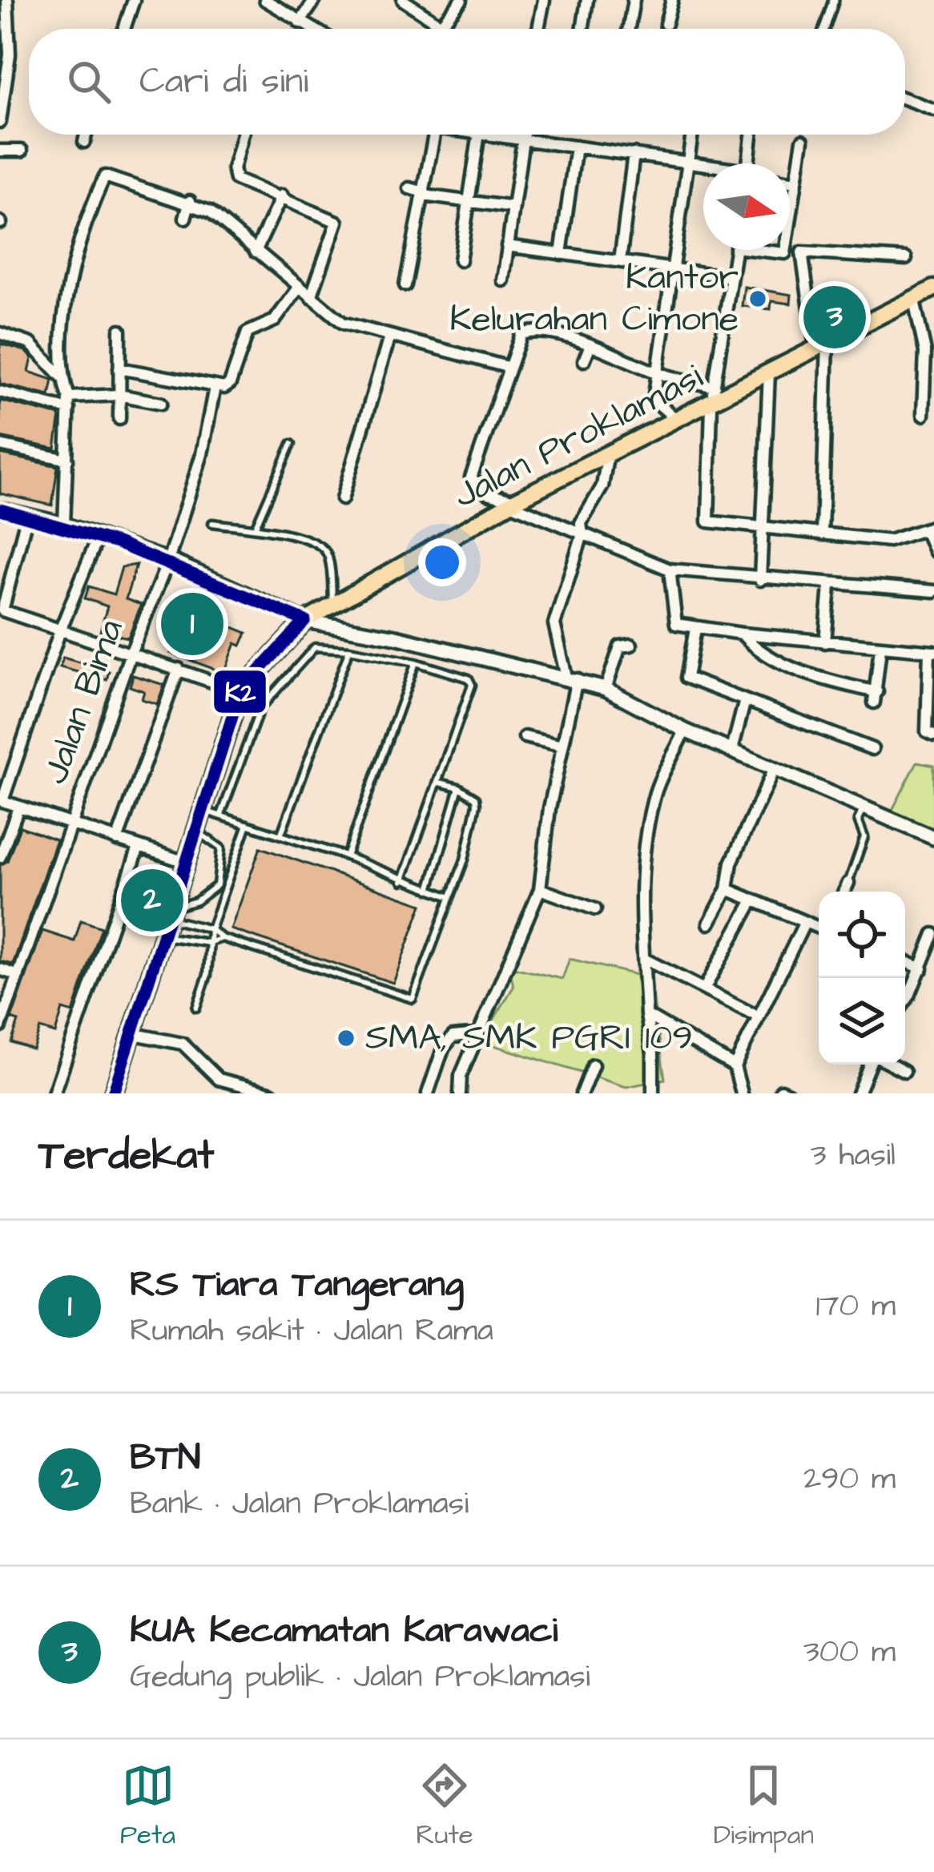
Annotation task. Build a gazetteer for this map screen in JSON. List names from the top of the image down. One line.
{"streets":{"main road":["Jalan Proklamasi"],"street":["Jalan Bima"]},"places":["Kantor Kelurahan Cimone","SMA, SMK PGRI 109"],"lines":["transit line K2"],"north":"right","page":{"search":"Cari di sini","pins":["3","1","2"],"heading":["Terdekat","3 hasil"],"list":[{"mark":"1","name":"RS Tiara Tangerang","note":"Rumah sakit · Jalan Rama","value":"170 m"},{"mark":"2","name":"BTN","note":"Bank · Jalan Proklamasi","value":"290 m"},{"mark":"3","name":"KUA Kecamatan Karawaci","note":"Gedung publik · Jalan Proklamasi","value":"300 m"}],"nav":["Peta","Rute","Disimpan"]}}
